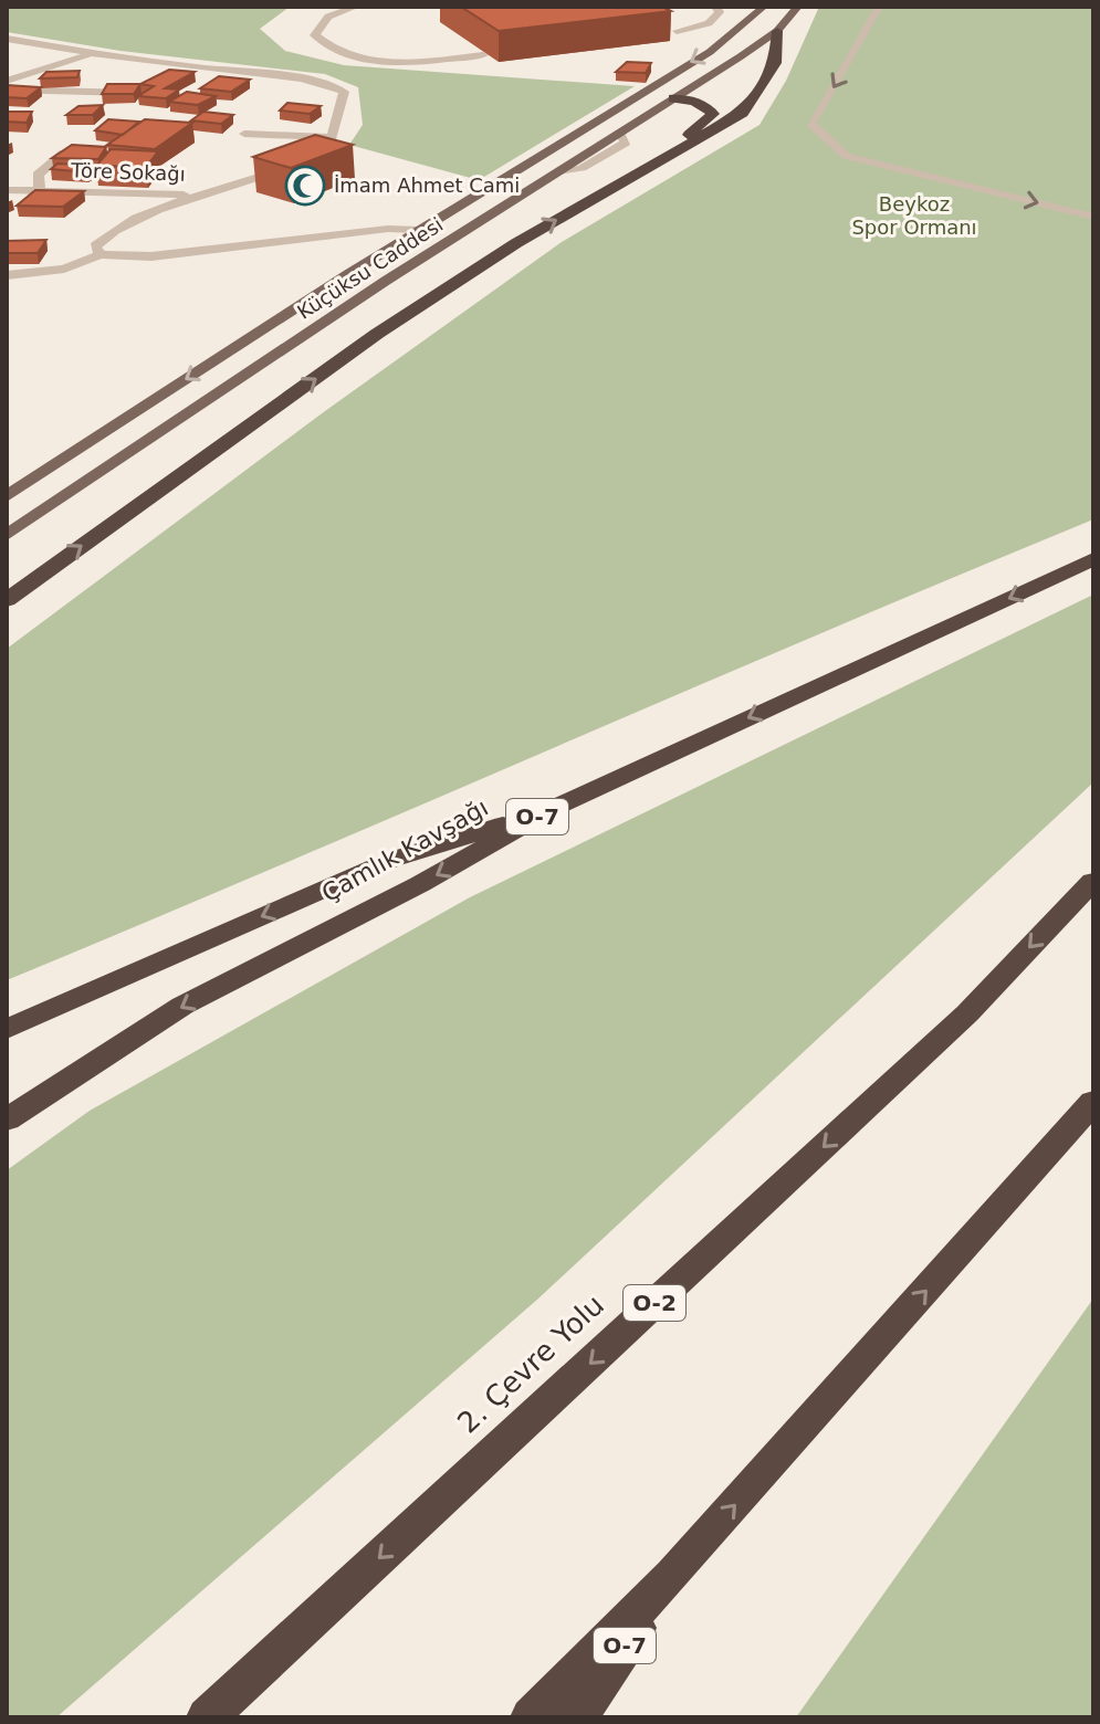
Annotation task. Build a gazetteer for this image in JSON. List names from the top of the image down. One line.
{"streets":{"highway":["O-7","Çamlık Kavşağı","O-2","2. Çevre Yolu"],"main road":["Küçüksu Caddesi"],"street":["Töre Sokağı"]},"parks":["Beykoz Spor Ormanı"],"places":{"mosque":["İmam Ahmet Cami"]}}
